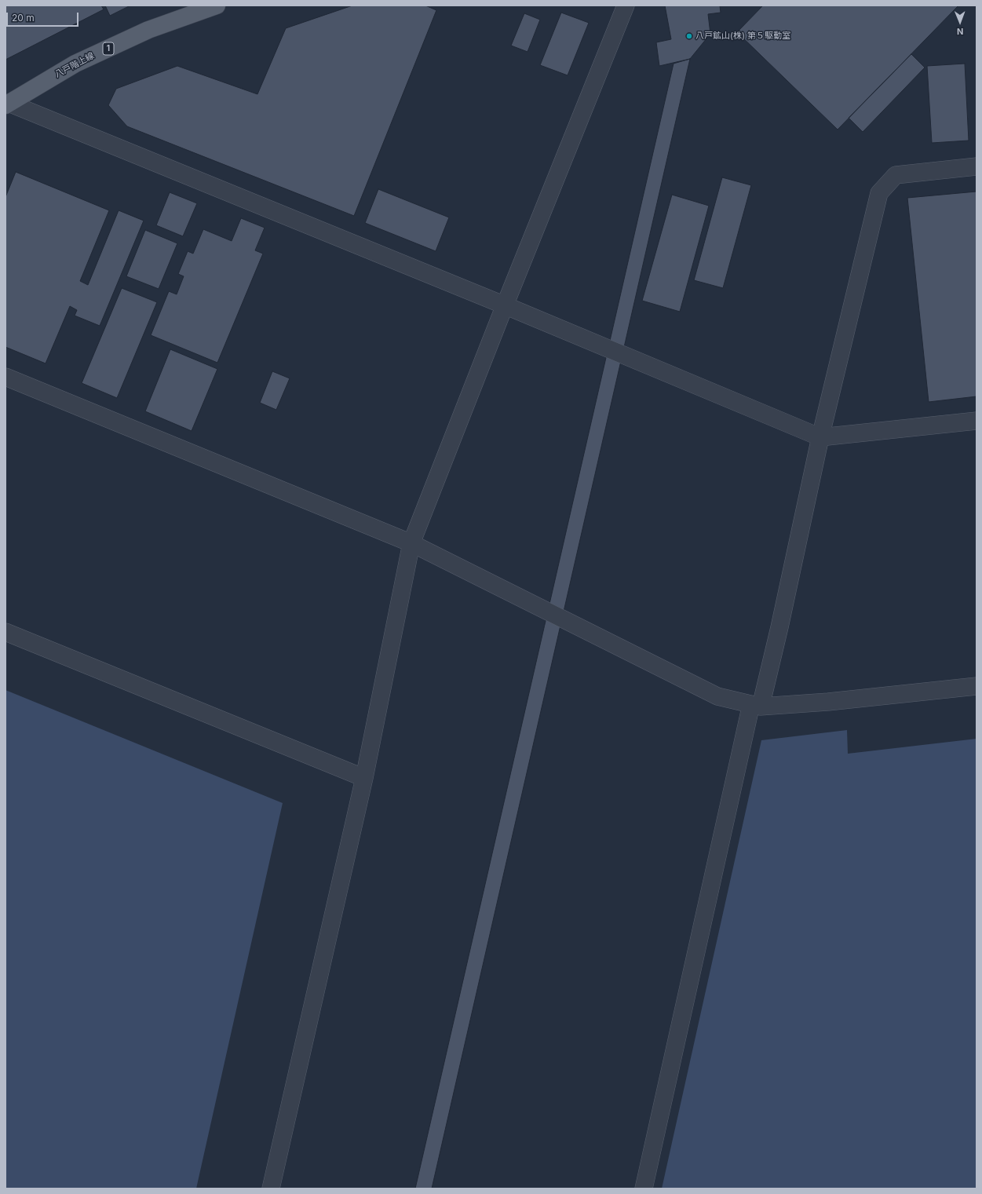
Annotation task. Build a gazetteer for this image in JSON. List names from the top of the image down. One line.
{"streets":{"main road":["1","八戸階上線"]},"places":["八戸鉱山(株) 第５駆動室"],"scale_bar":"20 m","north":"bottom"}
